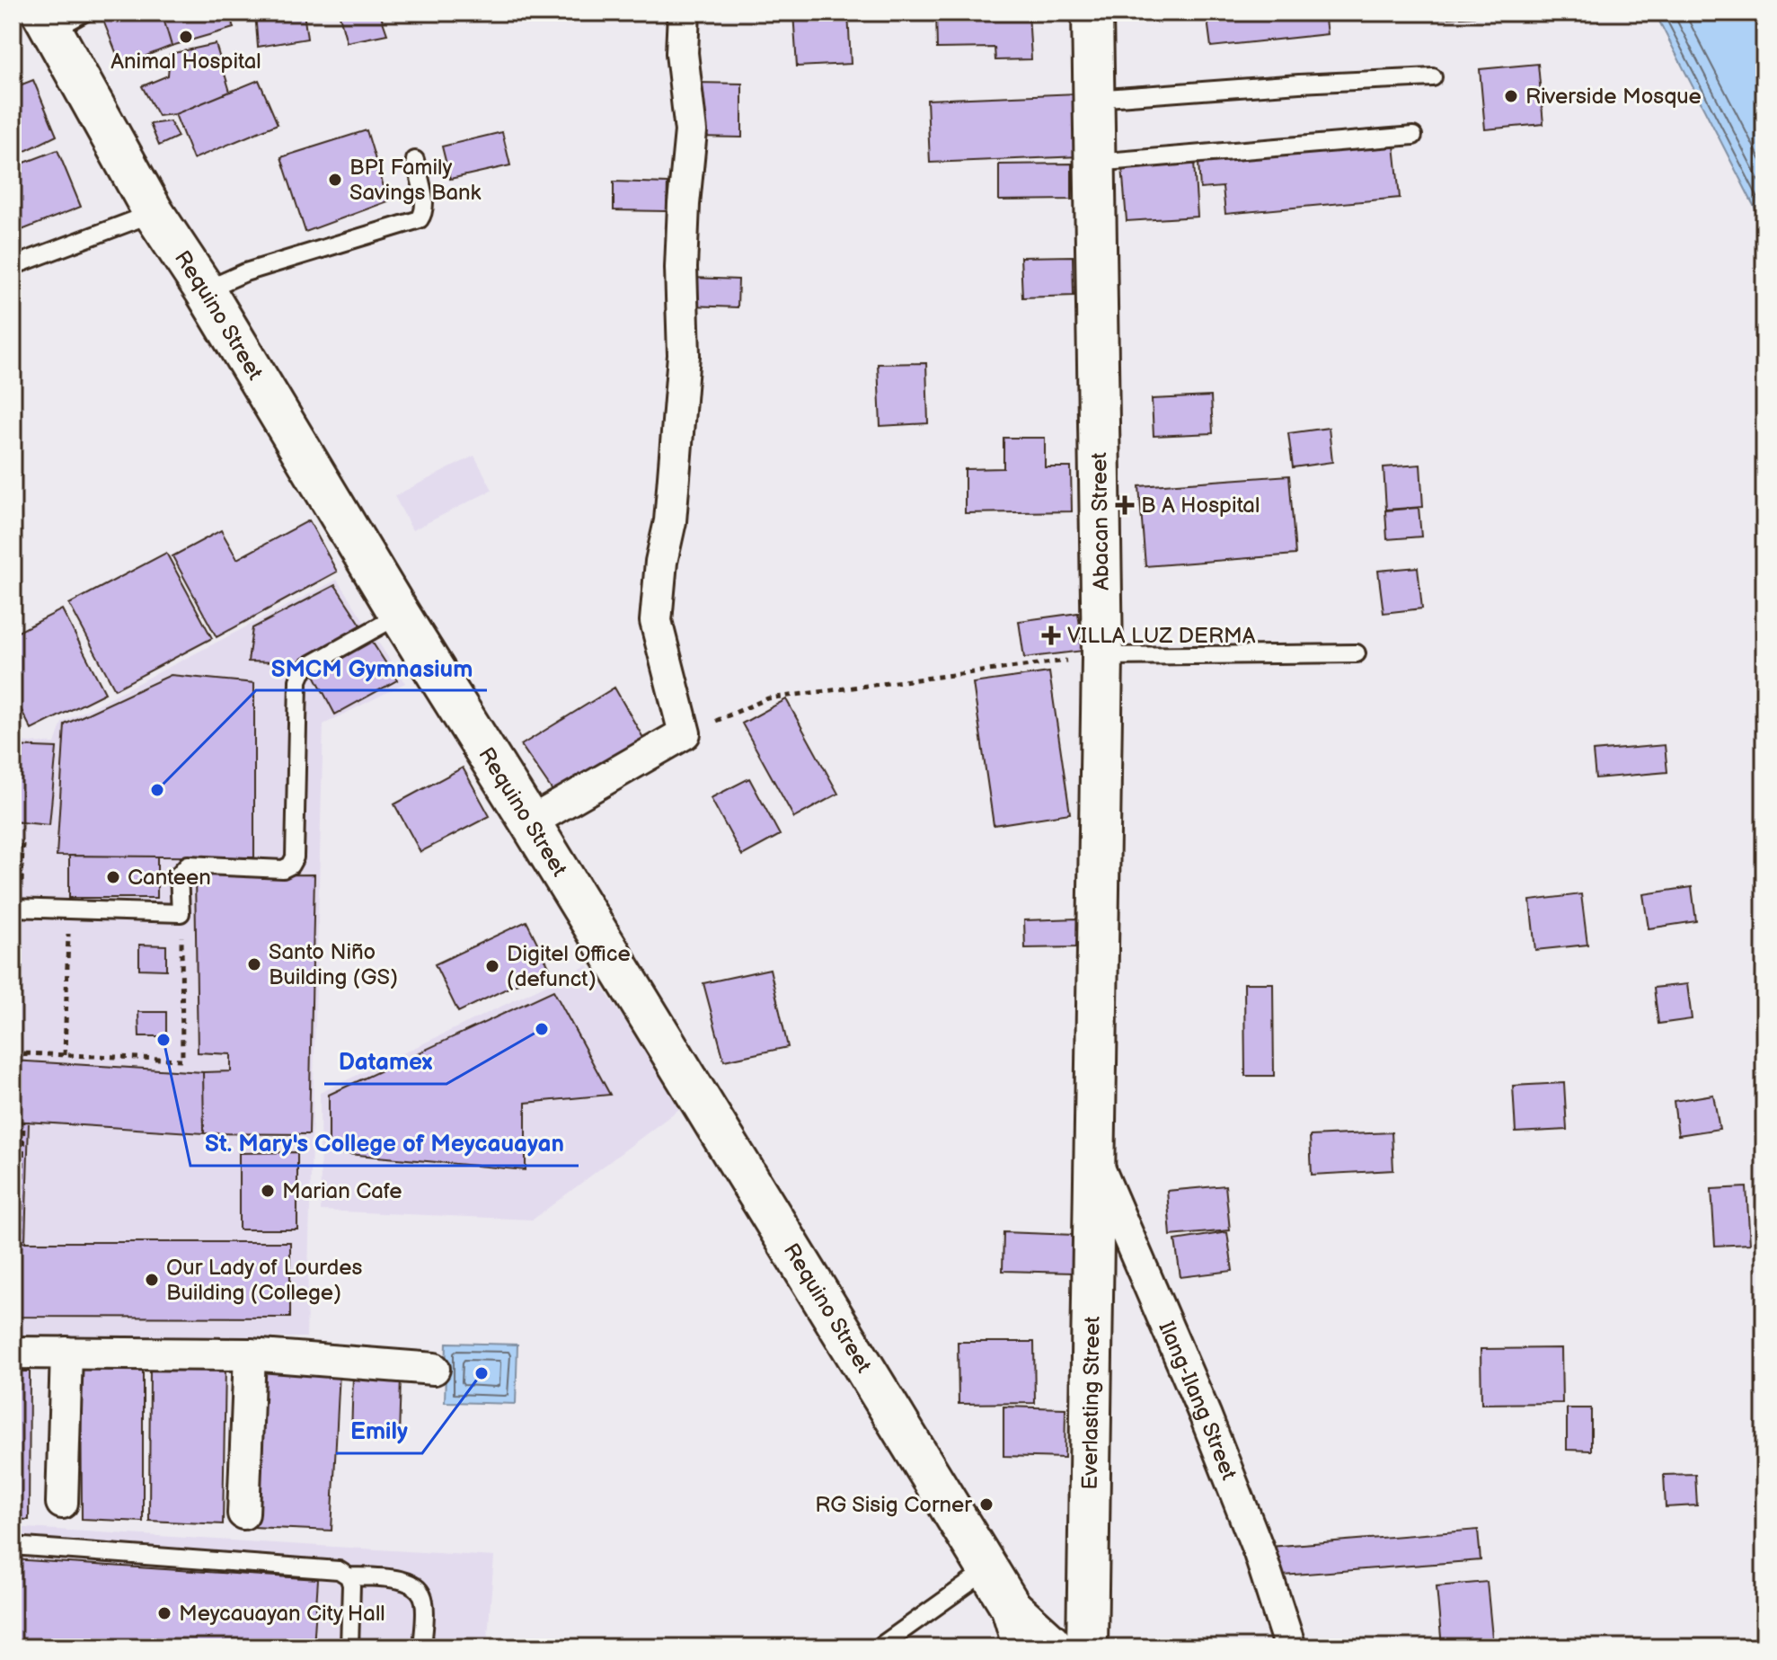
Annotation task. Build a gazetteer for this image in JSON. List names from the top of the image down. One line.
{"streets":{"street":["Requino Street","Abacan Street","Ilang-Ilang Street","Everlasting Street"]},"crossings":[["Abacan Street","Ilang-Ilang Street"],["Abacan Street","Everlasting Street"],["Ilang-Ilang Street","Everlasting Street"]],"places":{"other":["Animal Hospital","Riverside Mosque","BPI Family Savings Bank","SMCM Gymnasium","Canteen","Santo Niño Building (GS)","Digitel Office (defunct)","Datamex","St. Mary's College of Meycauayan","Marian Cafe","Our Lady of Lourdes Building (College)","Emily","RG Sisig Corner","Meycauayan City Hall"],"health":["B A Hospital","VILLA LUZ DERMA"]}}
